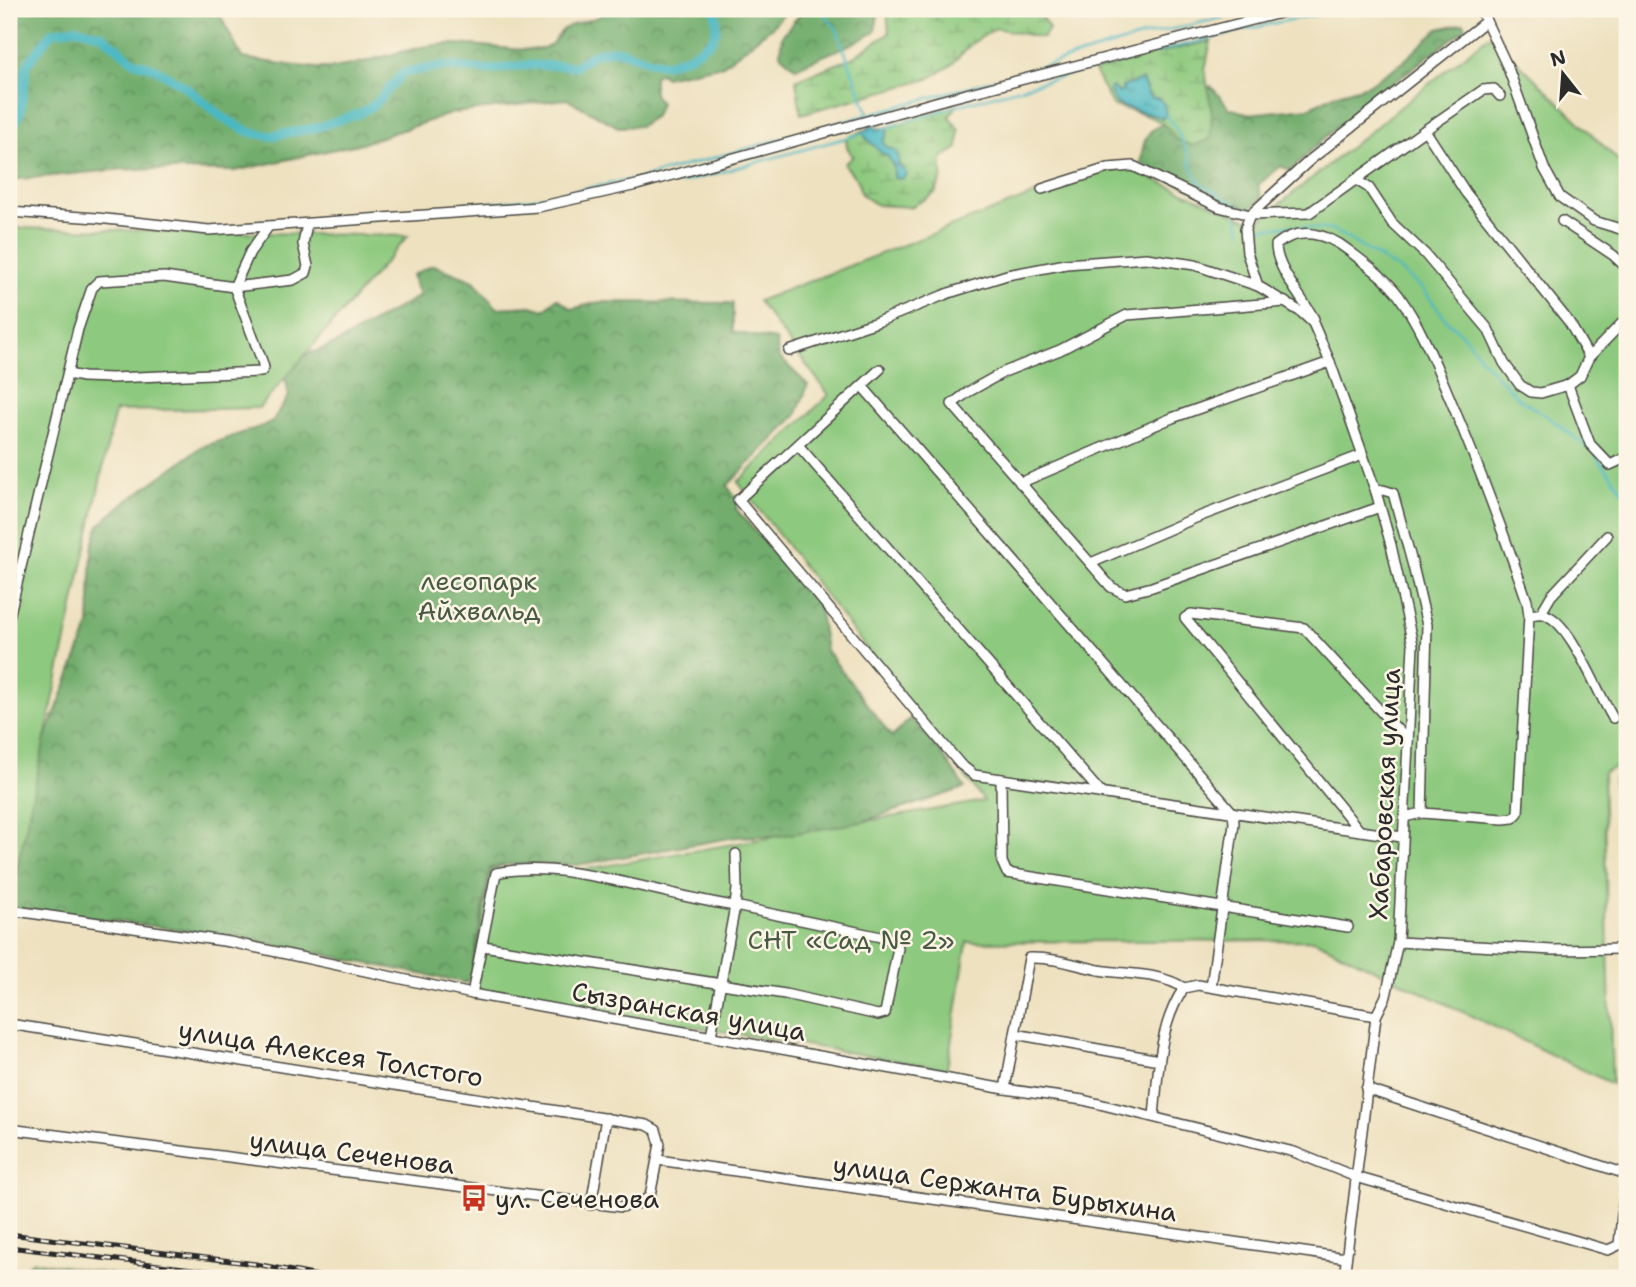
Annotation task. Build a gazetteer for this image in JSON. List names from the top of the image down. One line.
{"streets":{"street":["Хабаровская улица","Сызранская улица","улица Алексея Толстого","улица Сеченова","улица Сержанта Бурыхина"]},"crossings":[["Хабаровская улица","Сызранская улица"],["Хабаровская улица","улица Сержанта Бурыхина"],["улица Алексея Толстого","улица Сеченова"],["улица Алексея Толстого","улица Сержанта Бурыхина"],["улица Сеченова","улица Сержанта Бурыхина"]],"parks":["лесопарк Айхвальд","СНТ «Сад № 2»"],"places":{"bus stop":["ул. Сеченова"]},"north":"top"}
